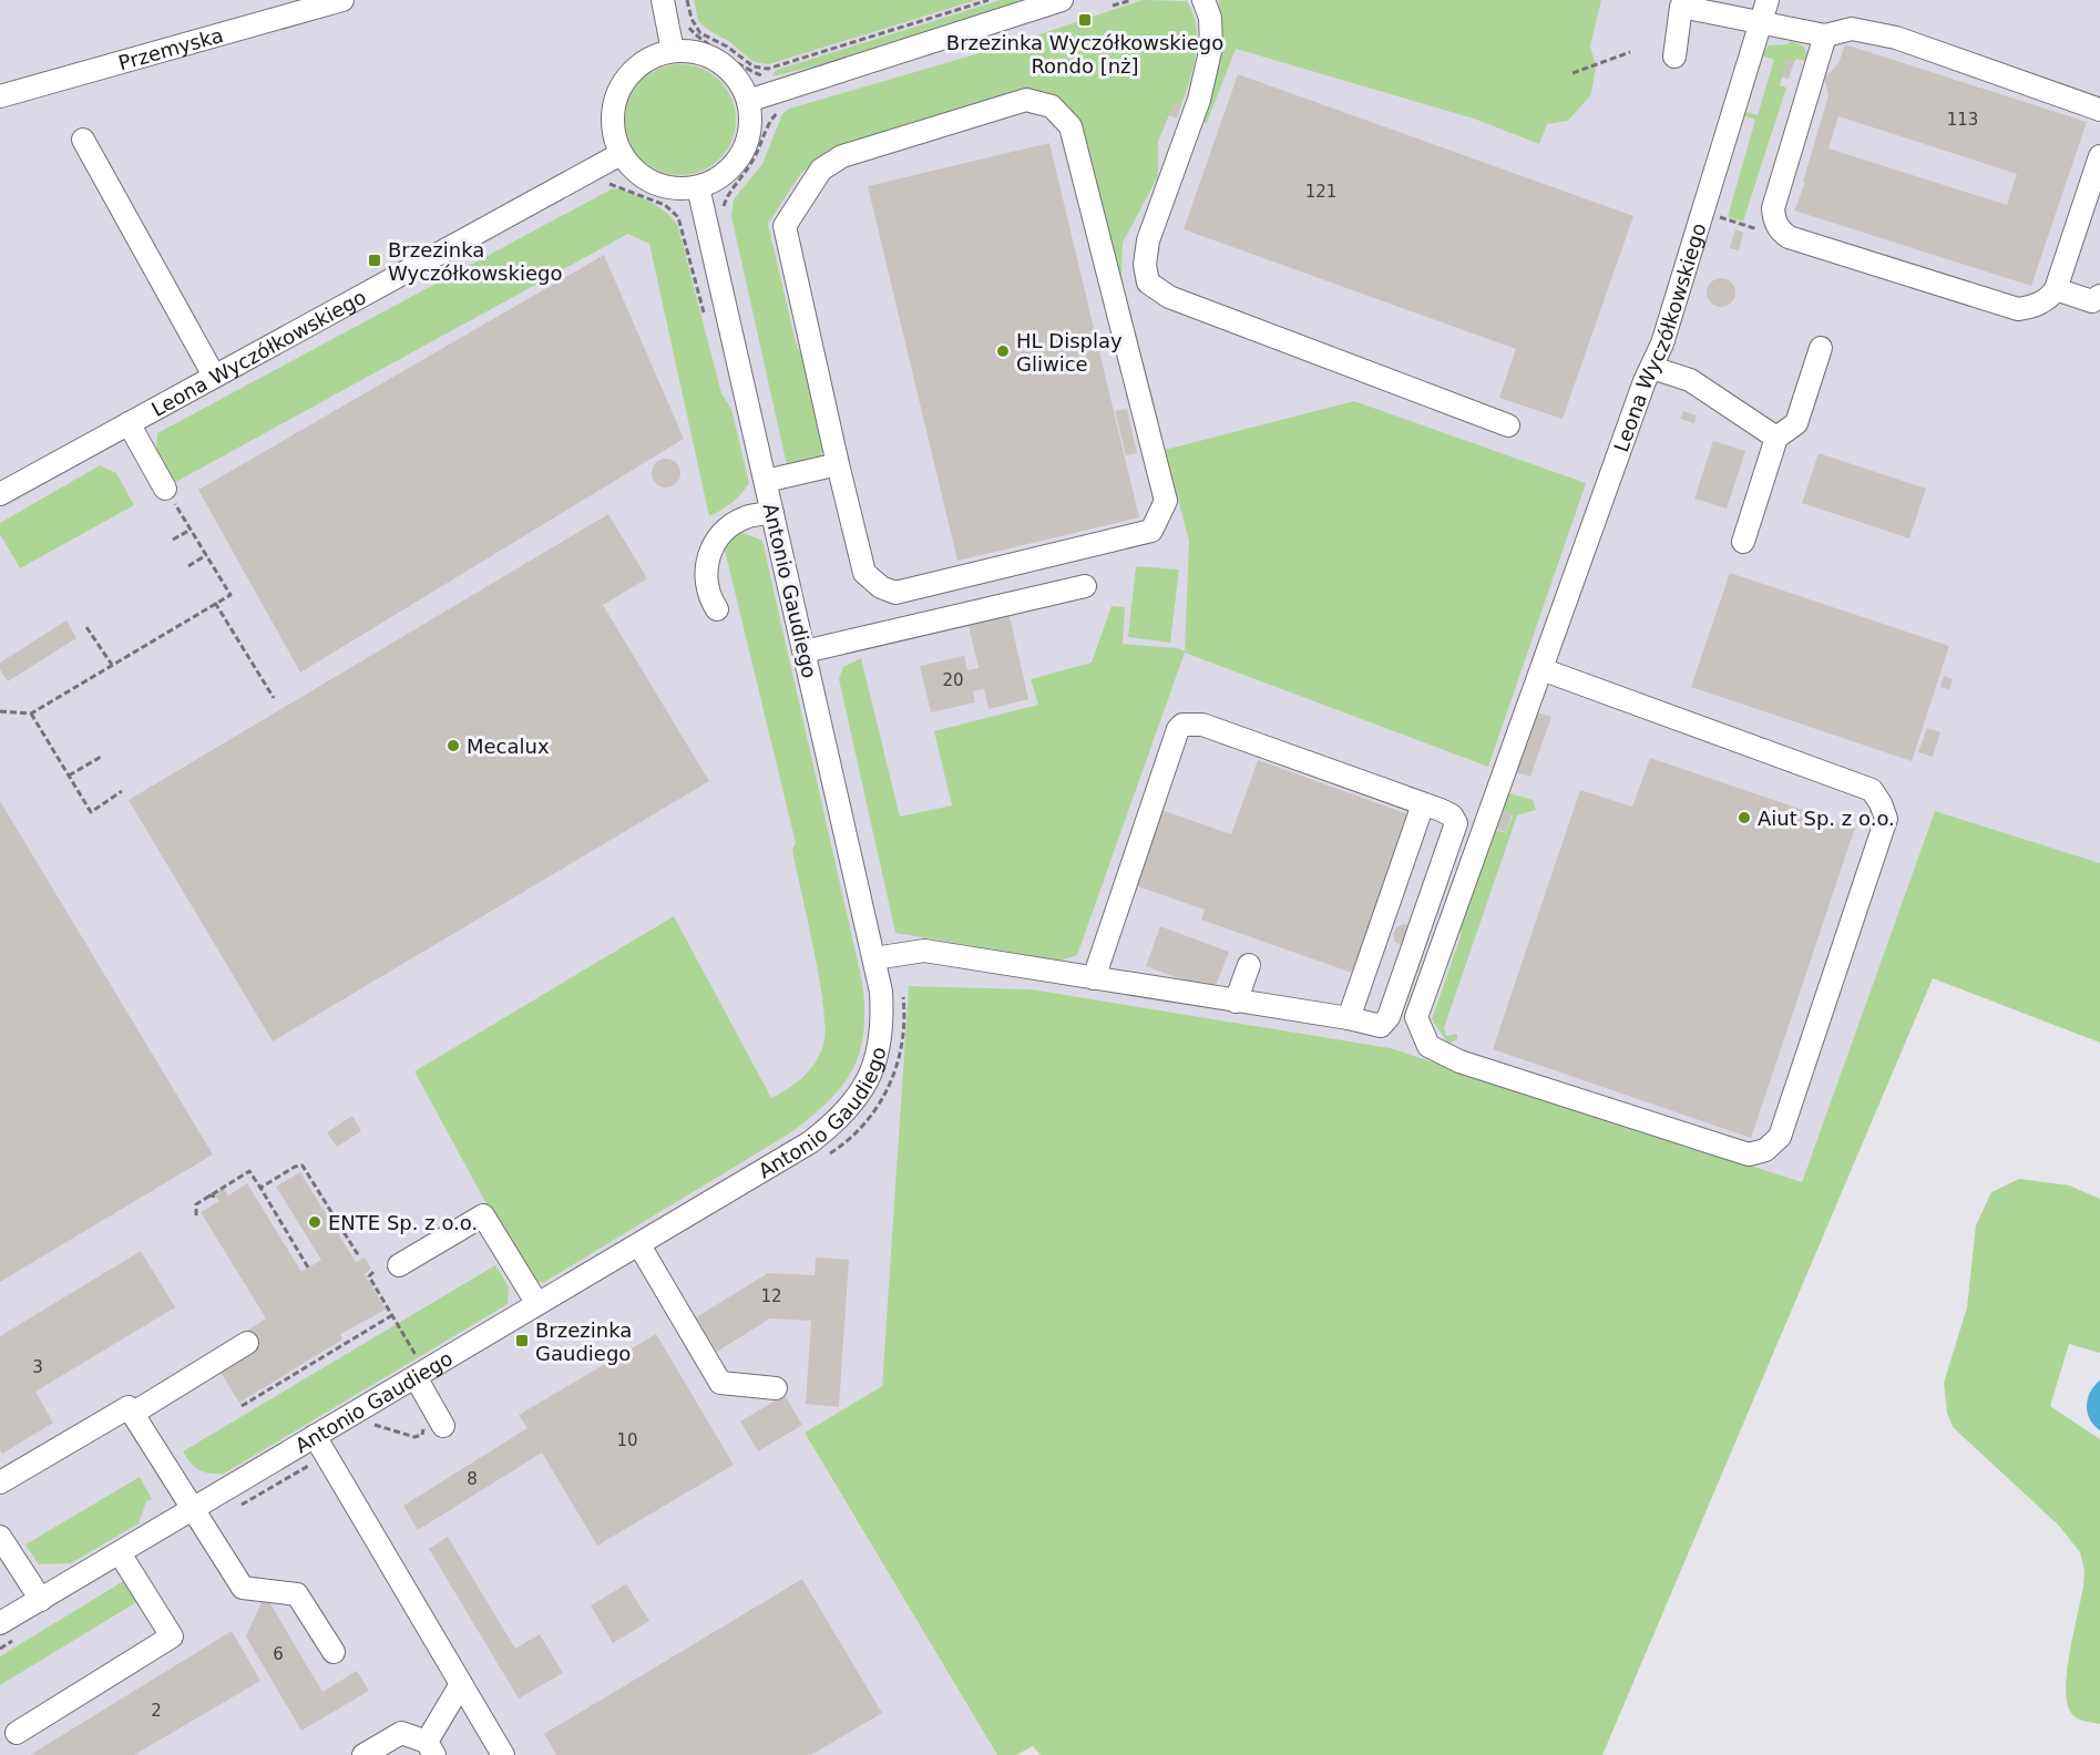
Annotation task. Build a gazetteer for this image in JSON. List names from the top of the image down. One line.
{"streets":{"street":["Przemyska","Leona Wyczółkowskiego","Antonio Gaudiego"]},"crossings":[["Leona Wyczółkowskiego","Antonio Gaudiego"]],"places":{"transit":["Brzezinka Wyczółkowskiego Rondo [nż]","Brzezinka Wyczółkowskiego","Brzezinka Gaudiego"],"other":["HL Display Gliwice","Mecalux","Aiut Sp. z o.o.","ENTE Sp. z o.o."]},"house_numbers":["113","121","20","12","3","10","8","6","2"]}
